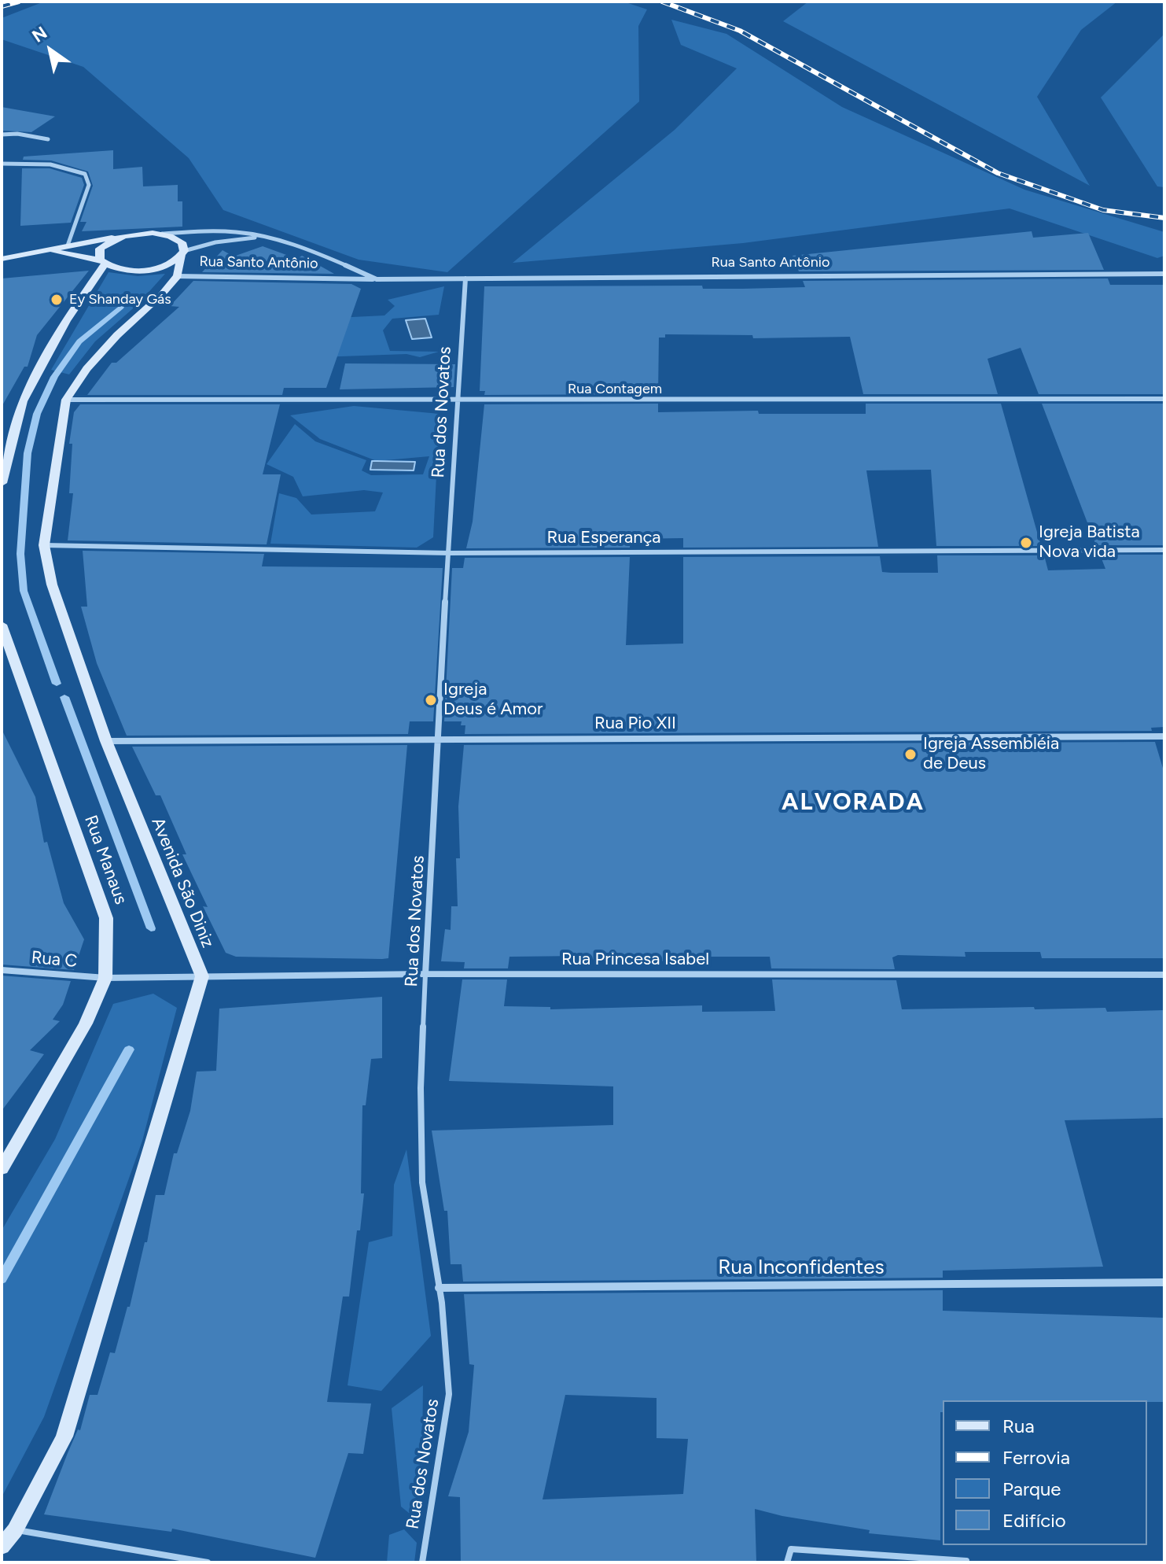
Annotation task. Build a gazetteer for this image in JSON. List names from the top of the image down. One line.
{"streets":{"street":["Rua Santo Antônio","Rua Contagem","Rua dos Novatos","Rua Esperança","Rua Pio XII","Rua Manaus","Avenida São Diniz","Rua C","Rua Princesa Isabel","Rua Inconfidentes"]},"crossings":[["Rua Santo Antônio","Rua dos Novatos"],["Rua Santo Antônio","Avenida São Diniz"],["Rua Contagem","Rua dos Novatos"],["Rua Contagem","Avenida São Diniz"],["Rua dos Novatos","Rua Esperança"],["Rua dos Novatos","Rua Pio XII"],["Rua dos Novatos","Rua Princesa Isabel"],["Rua dos Novatos","Rua Inconfidentes"],["Rua Esperança","Avenida São Diniz"],["Rua Pio XII","Avenida São Diniz"],["Rua Manaus","Rua C"],["Rua Manaus","Rua Princesa Isabel"],["Avenida São Diniz","Rua Princesa Isabel"],["Rua C","Rua Princesa Isabel"]],"districts":["ALVORADA"],"places":["Ey Shanday Gás","Igreja Batista Nova vida","Igreja Deus é Amor","Igreja Assembléia de Deus"],"legend":["Rua","Ferrovia","Parque","Edifício"],"north":"top left"}
